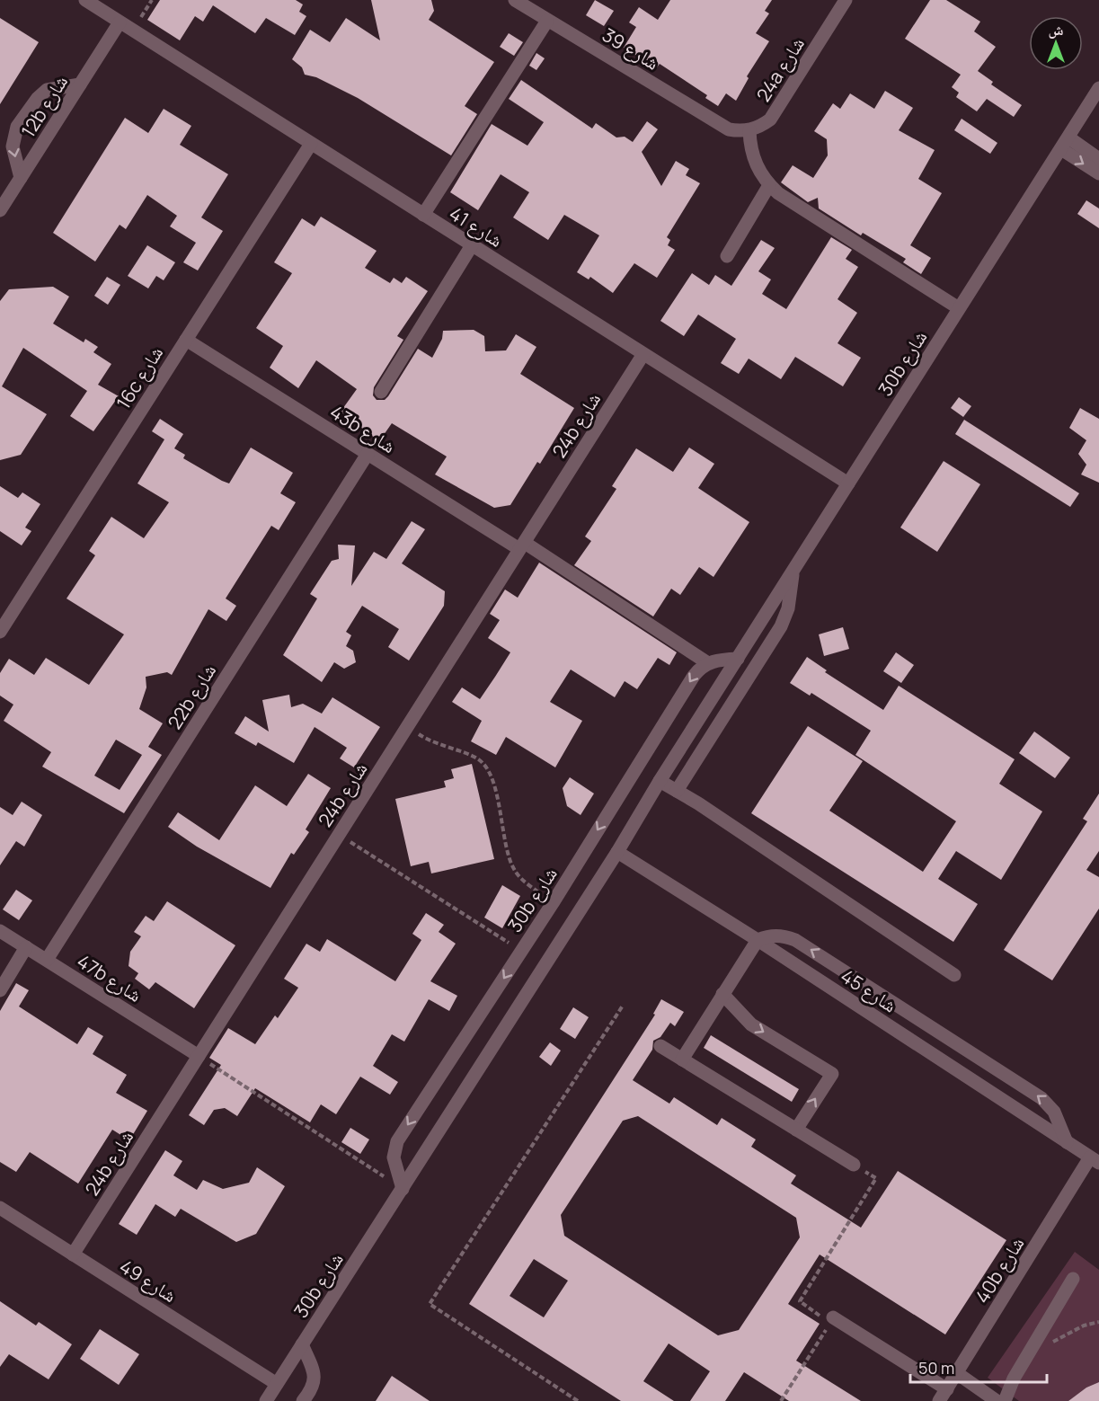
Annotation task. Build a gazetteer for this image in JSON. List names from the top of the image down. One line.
{"streets":{"street":["شارع 39","24a شارع","12b شارع","شارع 41","30b شارع","16c شارع","24b شارع","43b شارع","22b شارع","47b شارع","شارع 45","40b شارع","شارع 49"]},"crossings":[["شارع 39","24a شارع"],["12b شارع","شارع 41"],["شارع 41","30b شارع"],["شارع 41","16c شارع"],["شارع 41","24b شارع"],["30b شارع","43b شارع"],["30b شارع","شارع 45"],["30b شارع","شارع 49"],["16c شارع","43b شارع"],["24b شارع","43b شارع"],["24b شارع","47b شارع"],["24b شارع","شارع 49"],["43b شارع","22b شارع"],["22b شارع","47b شارع"],["شارع 45","40b شارع"]],"scale_bar":"50 m","north":"top"}
